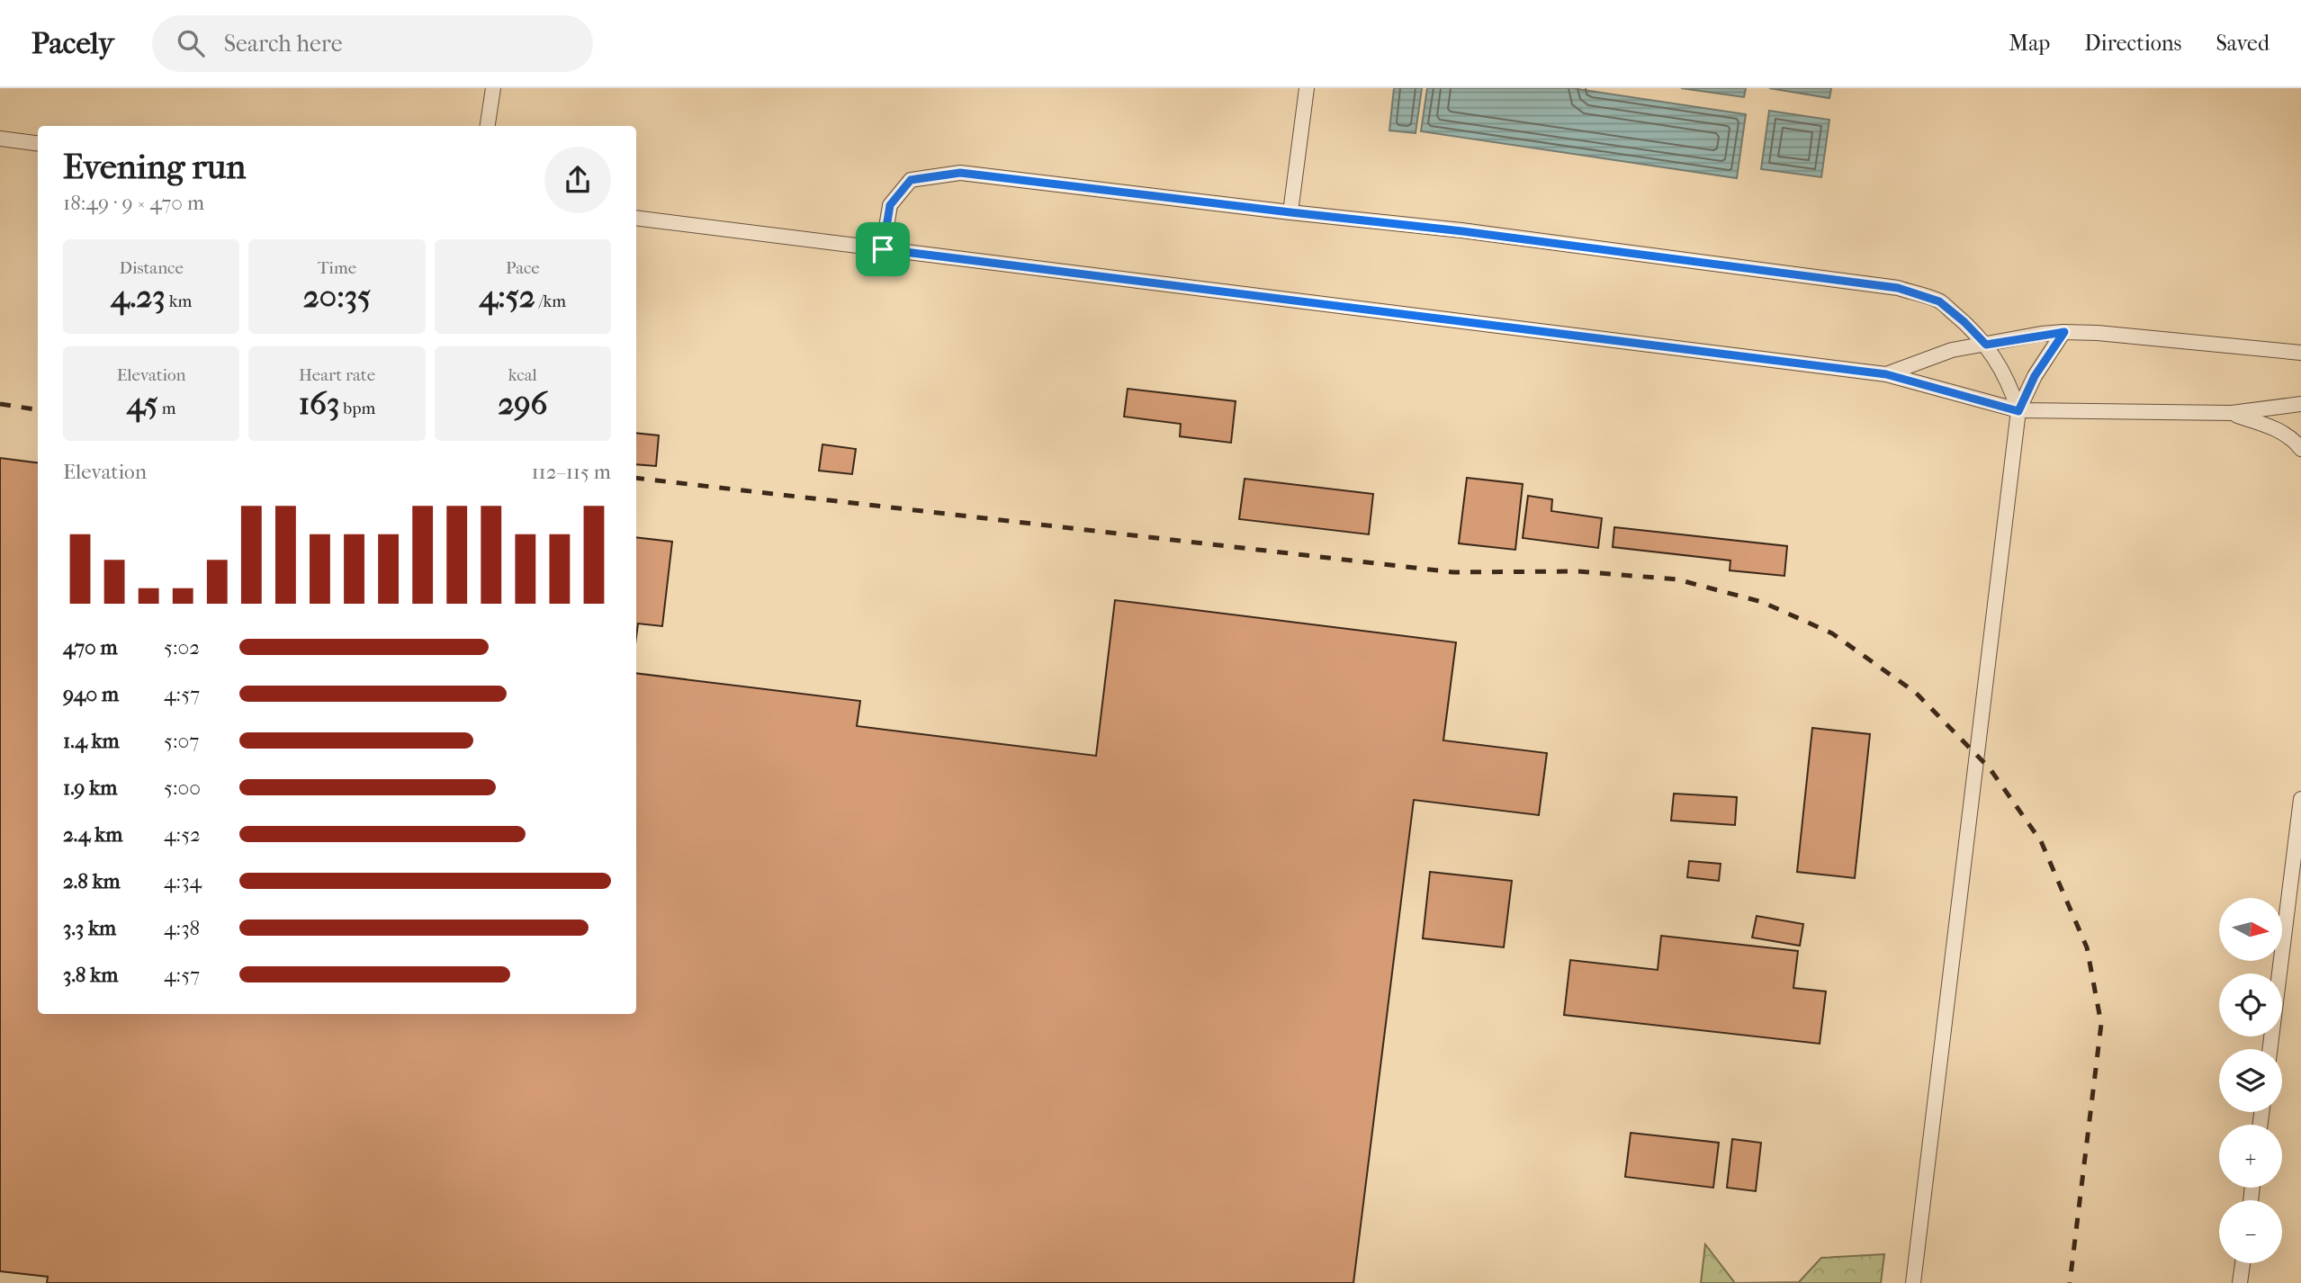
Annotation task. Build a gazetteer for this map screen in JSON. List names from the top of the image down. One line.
{"north":"right","page":{"header":"Pacely","search":"Search here","nav":["Map","Directions","Saved"],"heading":["Evening run","18:49 · 9 × 470 m"],"stats":[["Distance","4.23 km"],["Time","20:35"],["Pace","4:52 /km"],["Elevation","45 m"],["Heart rate","163 bpm"],["kcal","296"]],"chart":["Elevation","112–115 m"],"list":[{"name":"470 m","note":"5:02"},{"name":"940 m","note":"4:57"},{"name":"1.4 km","note":"5:07"},{"name":"1.9 km","note":"5:00"},{"name":"2.4 km","note":"4:52"},{"name":"2.8 km","note":"4:34"},{"name":"3.3 km","note":"4:38"},{"name":"3.8 km","note":"4:57"}],"map_buttons":["+","−"]}}
